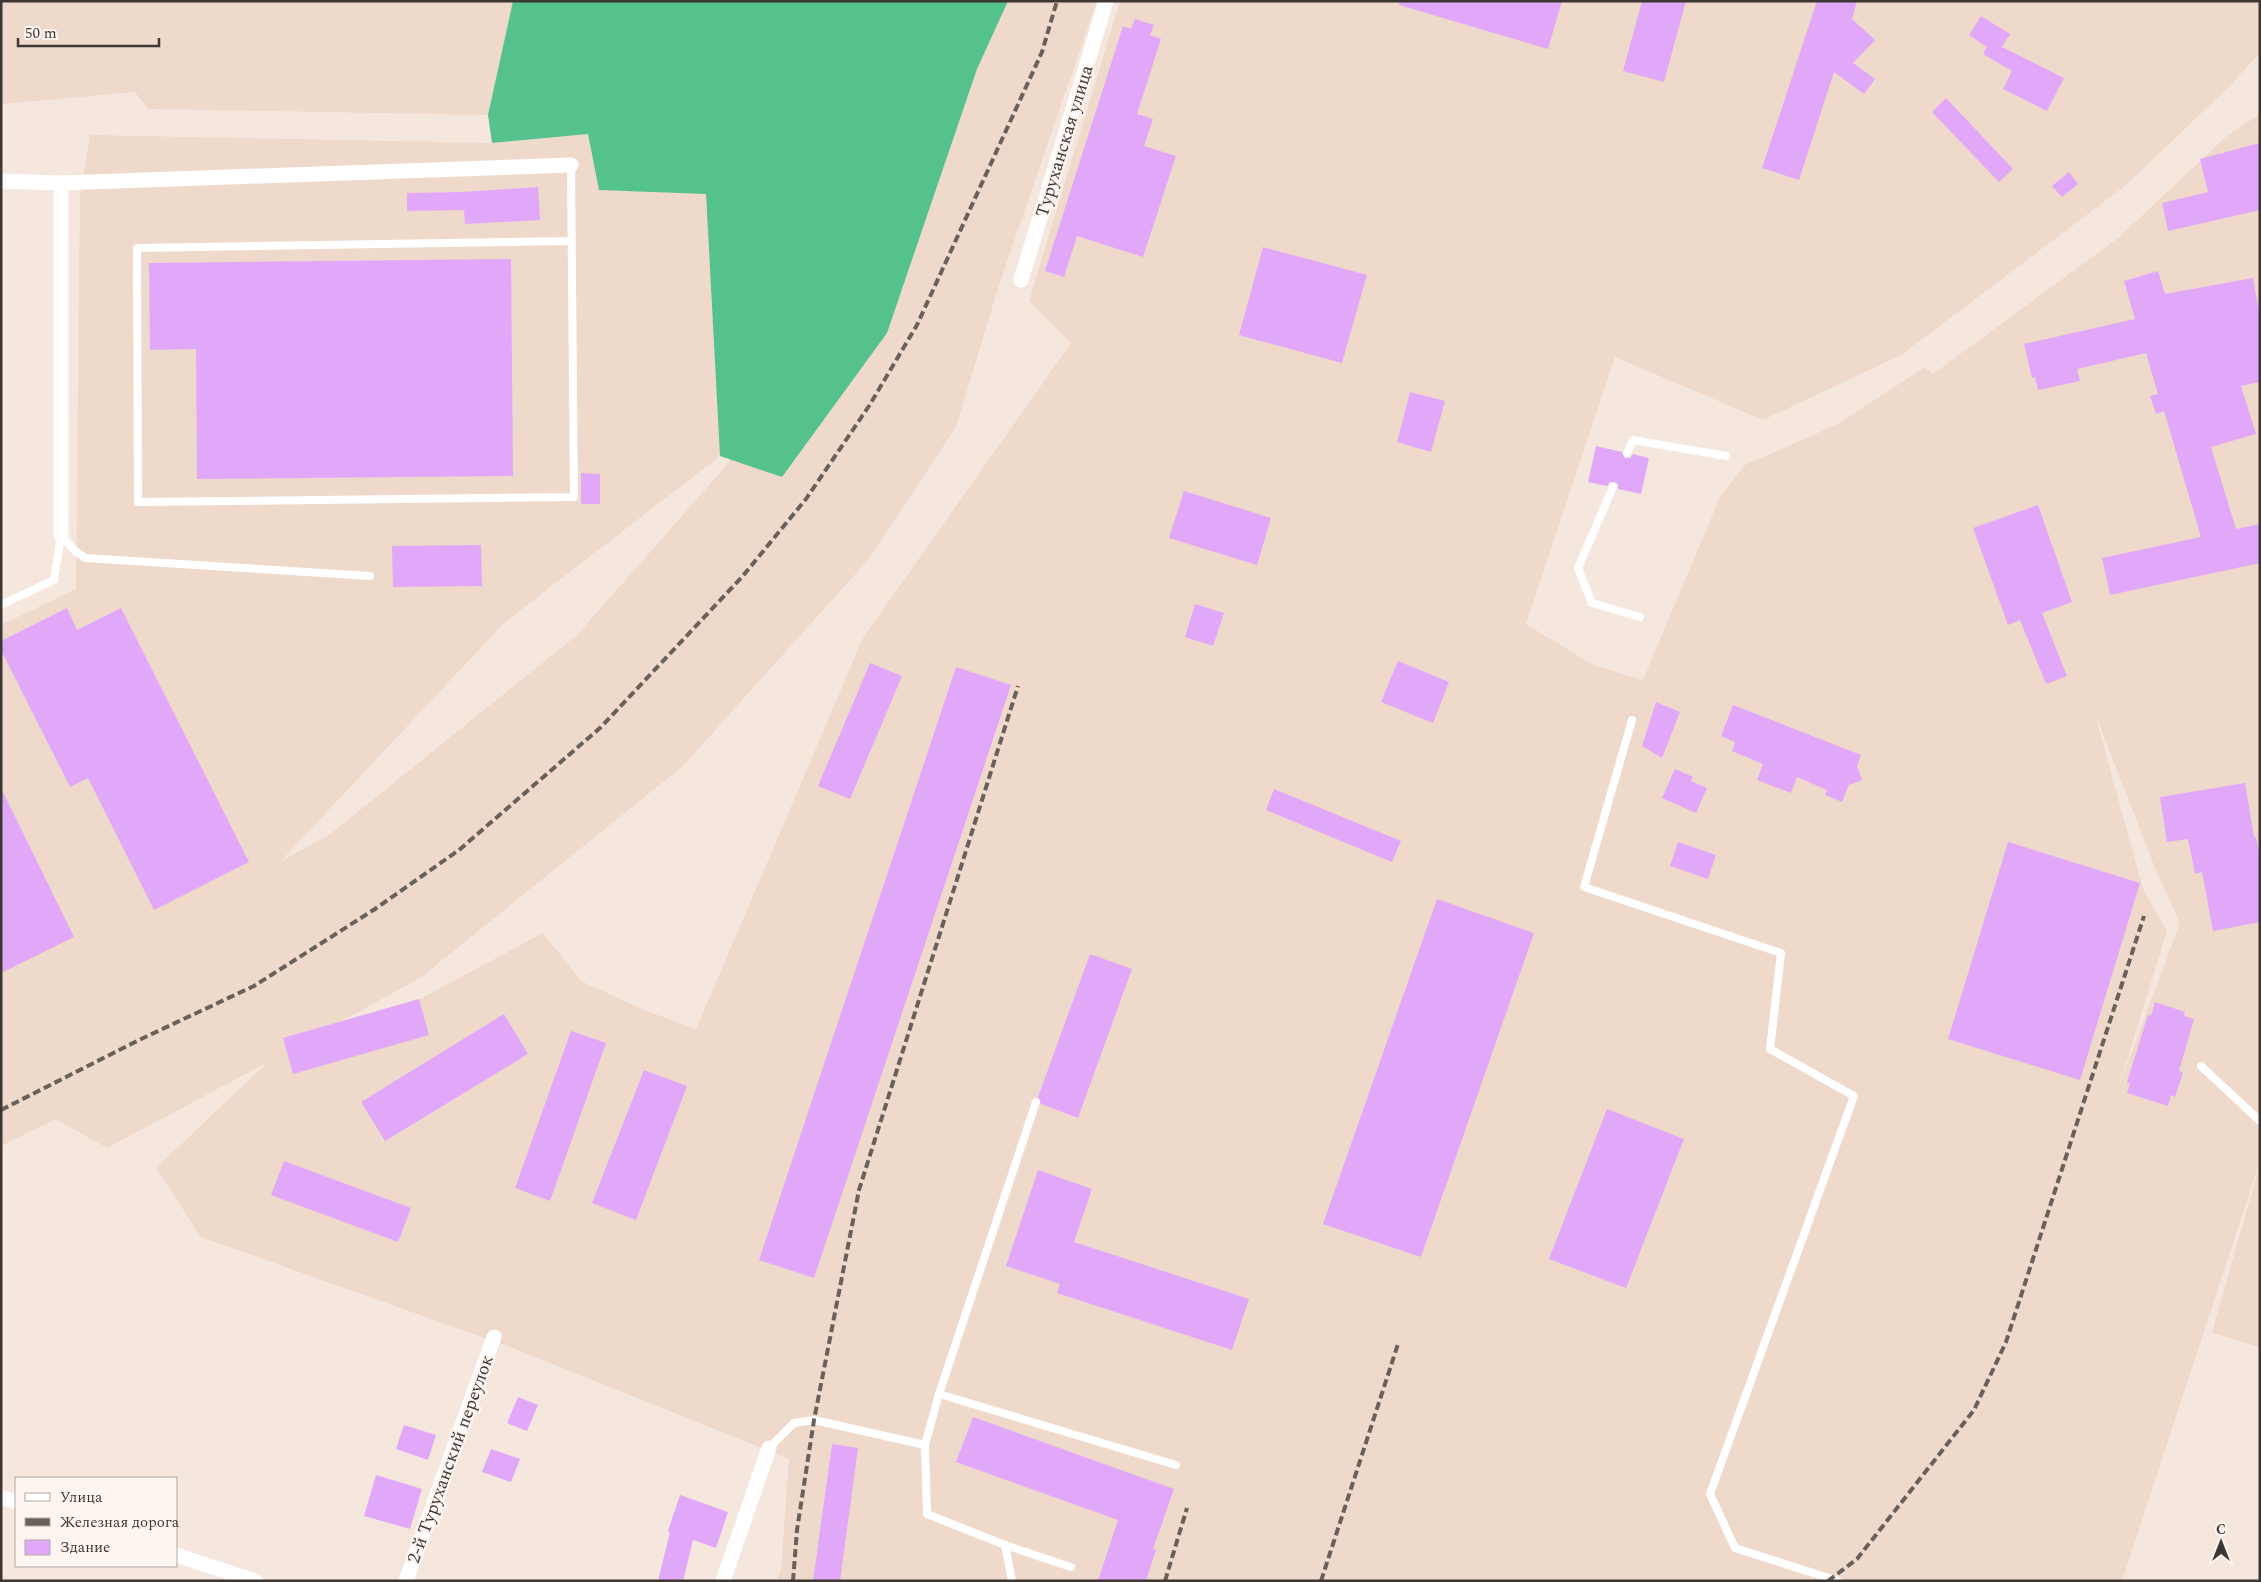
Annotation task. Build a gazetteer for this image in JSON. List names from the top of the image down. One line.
{"streets":{"street":["Туруханская улица","2-й Туруханский переулок"]},"legend":["Улица","Железная дорога","Здание"],"scale_bar":"50 m","north":"top"}
